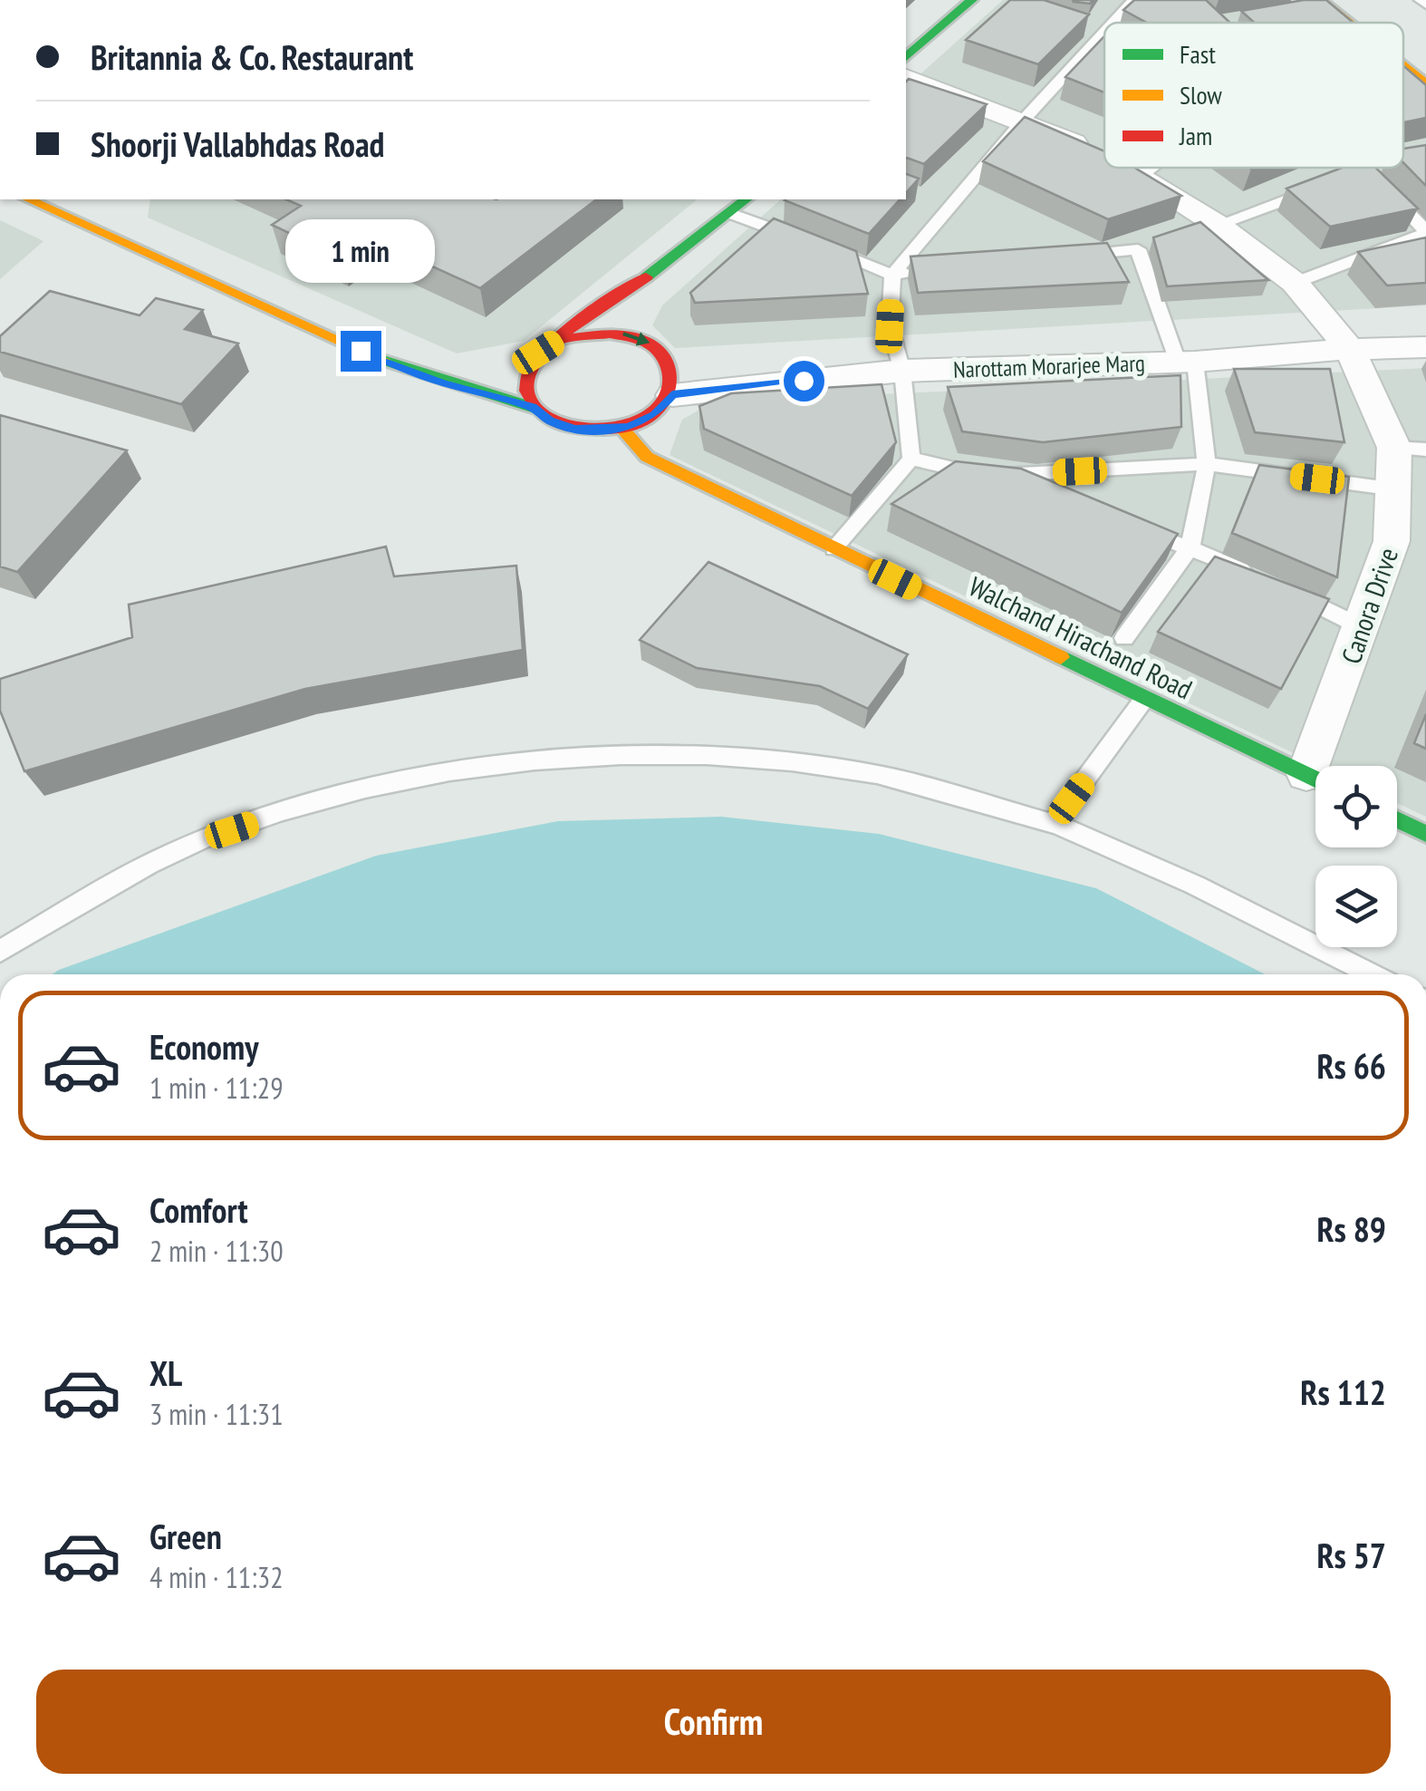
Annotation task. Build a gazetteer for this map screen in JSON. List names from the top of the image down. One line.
{"streets":{"street":["Narottam Morarjee Marg","Canora Drive","Walchand Hirachand Road"]},"crossings":[["Narottam Morarjee Marg","Canora Drive"],["Narottam Morarjee Marg","Walchand Hirachand Road"]],"legend":["Fast","Slow","Jam"],"page":{"banner":["Britannia & Co. Restaurant","Shoorji Vallabhdas Road"],"bubble":"1 min","list":[{"name":"Economy","note":"1 min · 11:29","value":"Rs 66"},{"name":"Comfort","note":"2 min · 11:30","value":"Rs 89"},{"name":"XL","note":"3 min · 11:31","value":"Rs 112"},{"name":"Green","note":"4 min · 11:32","value":"Rs 57"}],"buttons":"Confirm"}}
